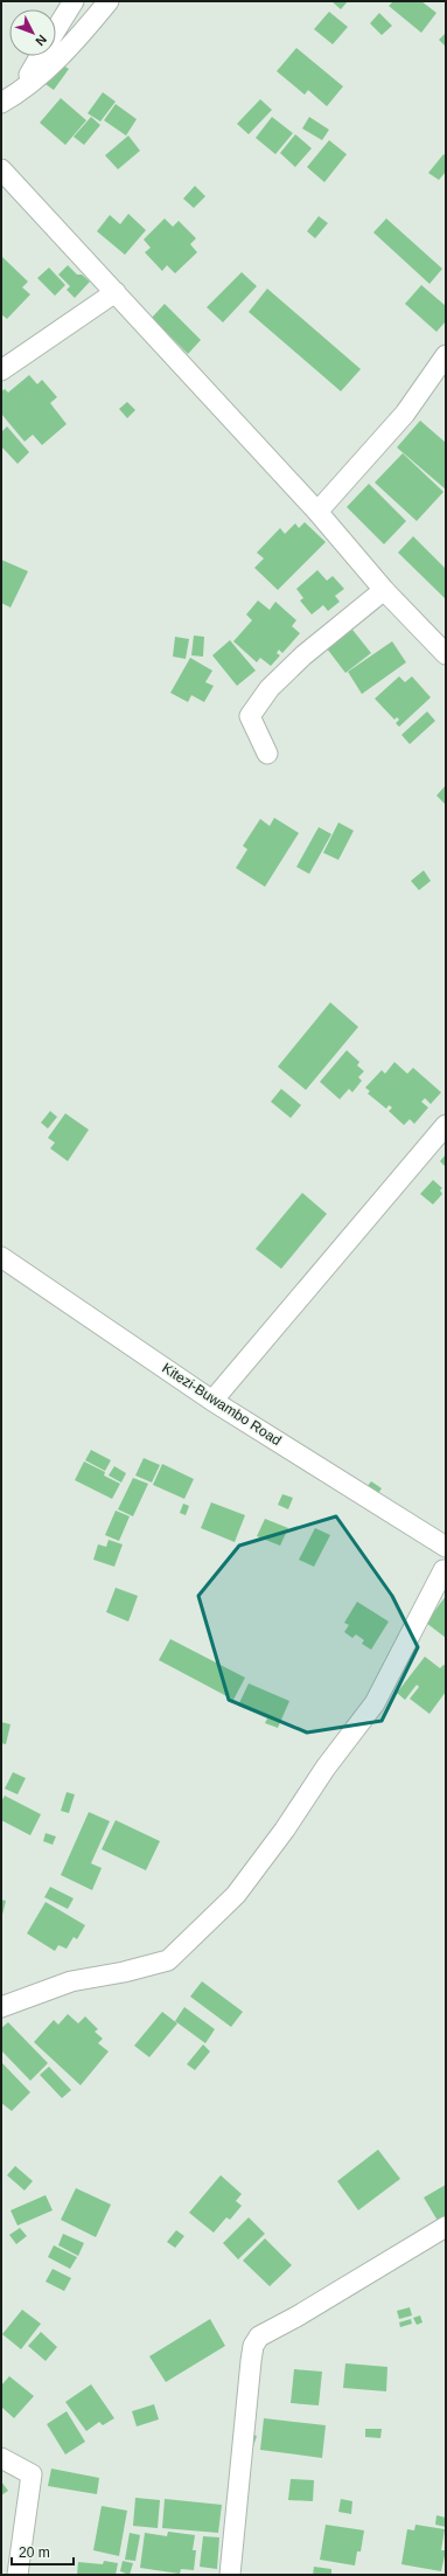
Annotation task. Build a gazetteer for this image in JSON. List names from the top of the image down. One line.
{"streets":{"street":["Kitezi-Buwambo Road"]},"scale_bar":"20 m","north":"bottom right"}
